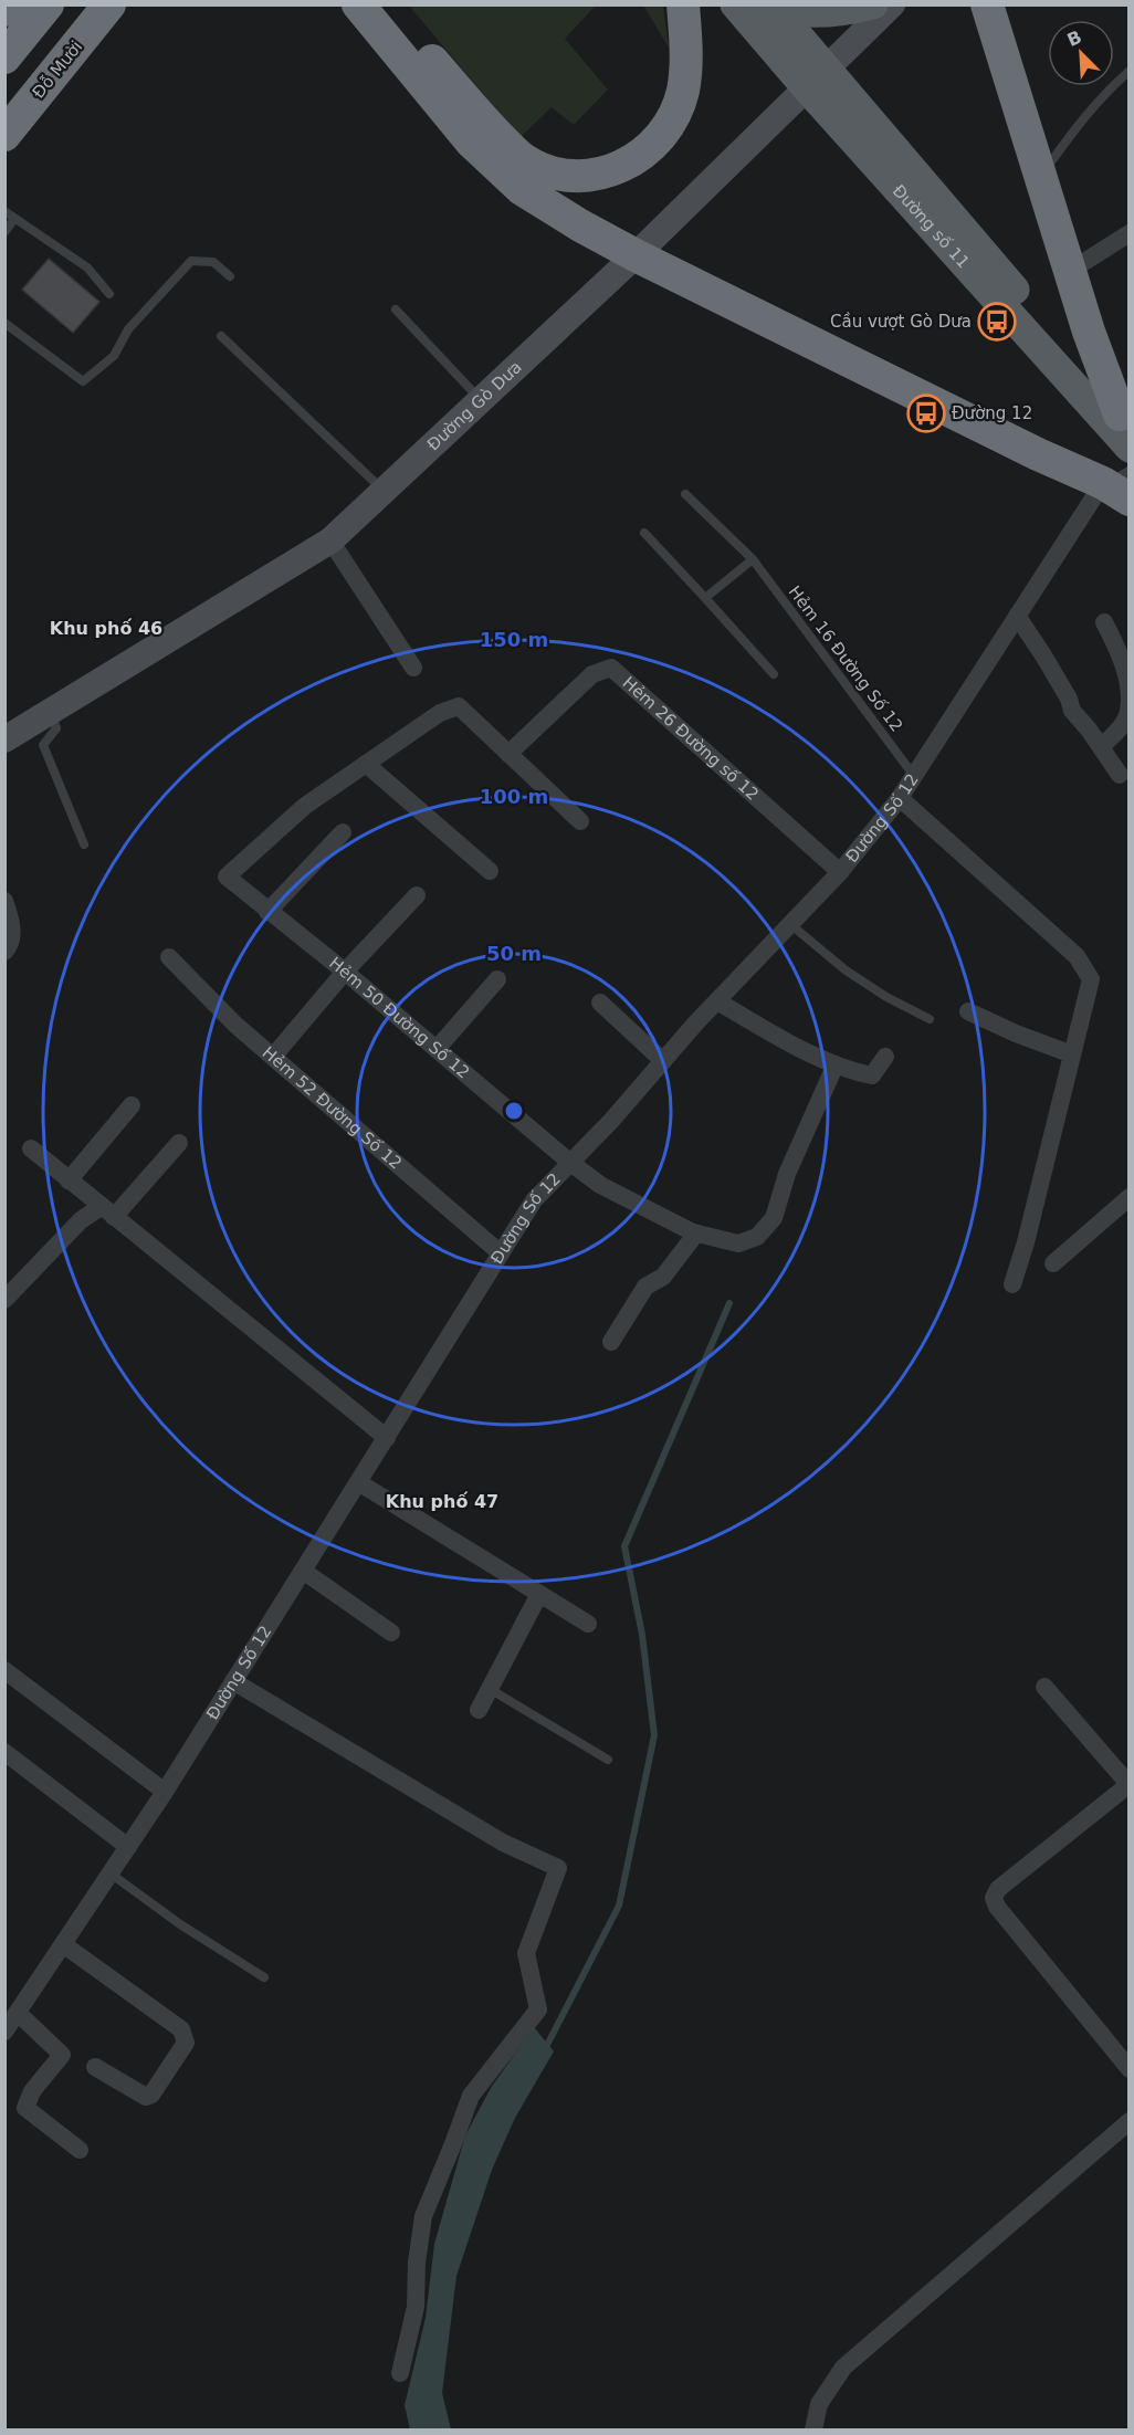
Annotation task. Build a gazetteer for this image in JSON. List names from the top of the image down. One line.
{"streets":{"highway":["Đỗ Mười"],"main road":["Đường số 11"],"street":["Đường Gò Dưa","Hẻm 26 Đường số 12","Đường Số 12","Hẻm 50 Đường Số 12","Hẻm 52 Đường Số 12"],"lane":["Hẻm 16 Đường Số 12"]},"crossings":[["Đường số 11","Đường Gò Dưa"],["Hẻm 16 Đường Số 12","Đường Số 12"],["Hẻm 26 Đường số 12","Đường Số 12"],["Đường Số 12","Hẻm 50 Đường Số 12"],["Đường Số 12","Hẻm 52 Đường Số 12"]],"districts":["Khu phố 46","Khu phố 47"],"places":{"bus stop":["Cầu vượt Gò Dưa","Đường 12"]},"north":"top left","rings":["150 m","100 m","50 m"]}
